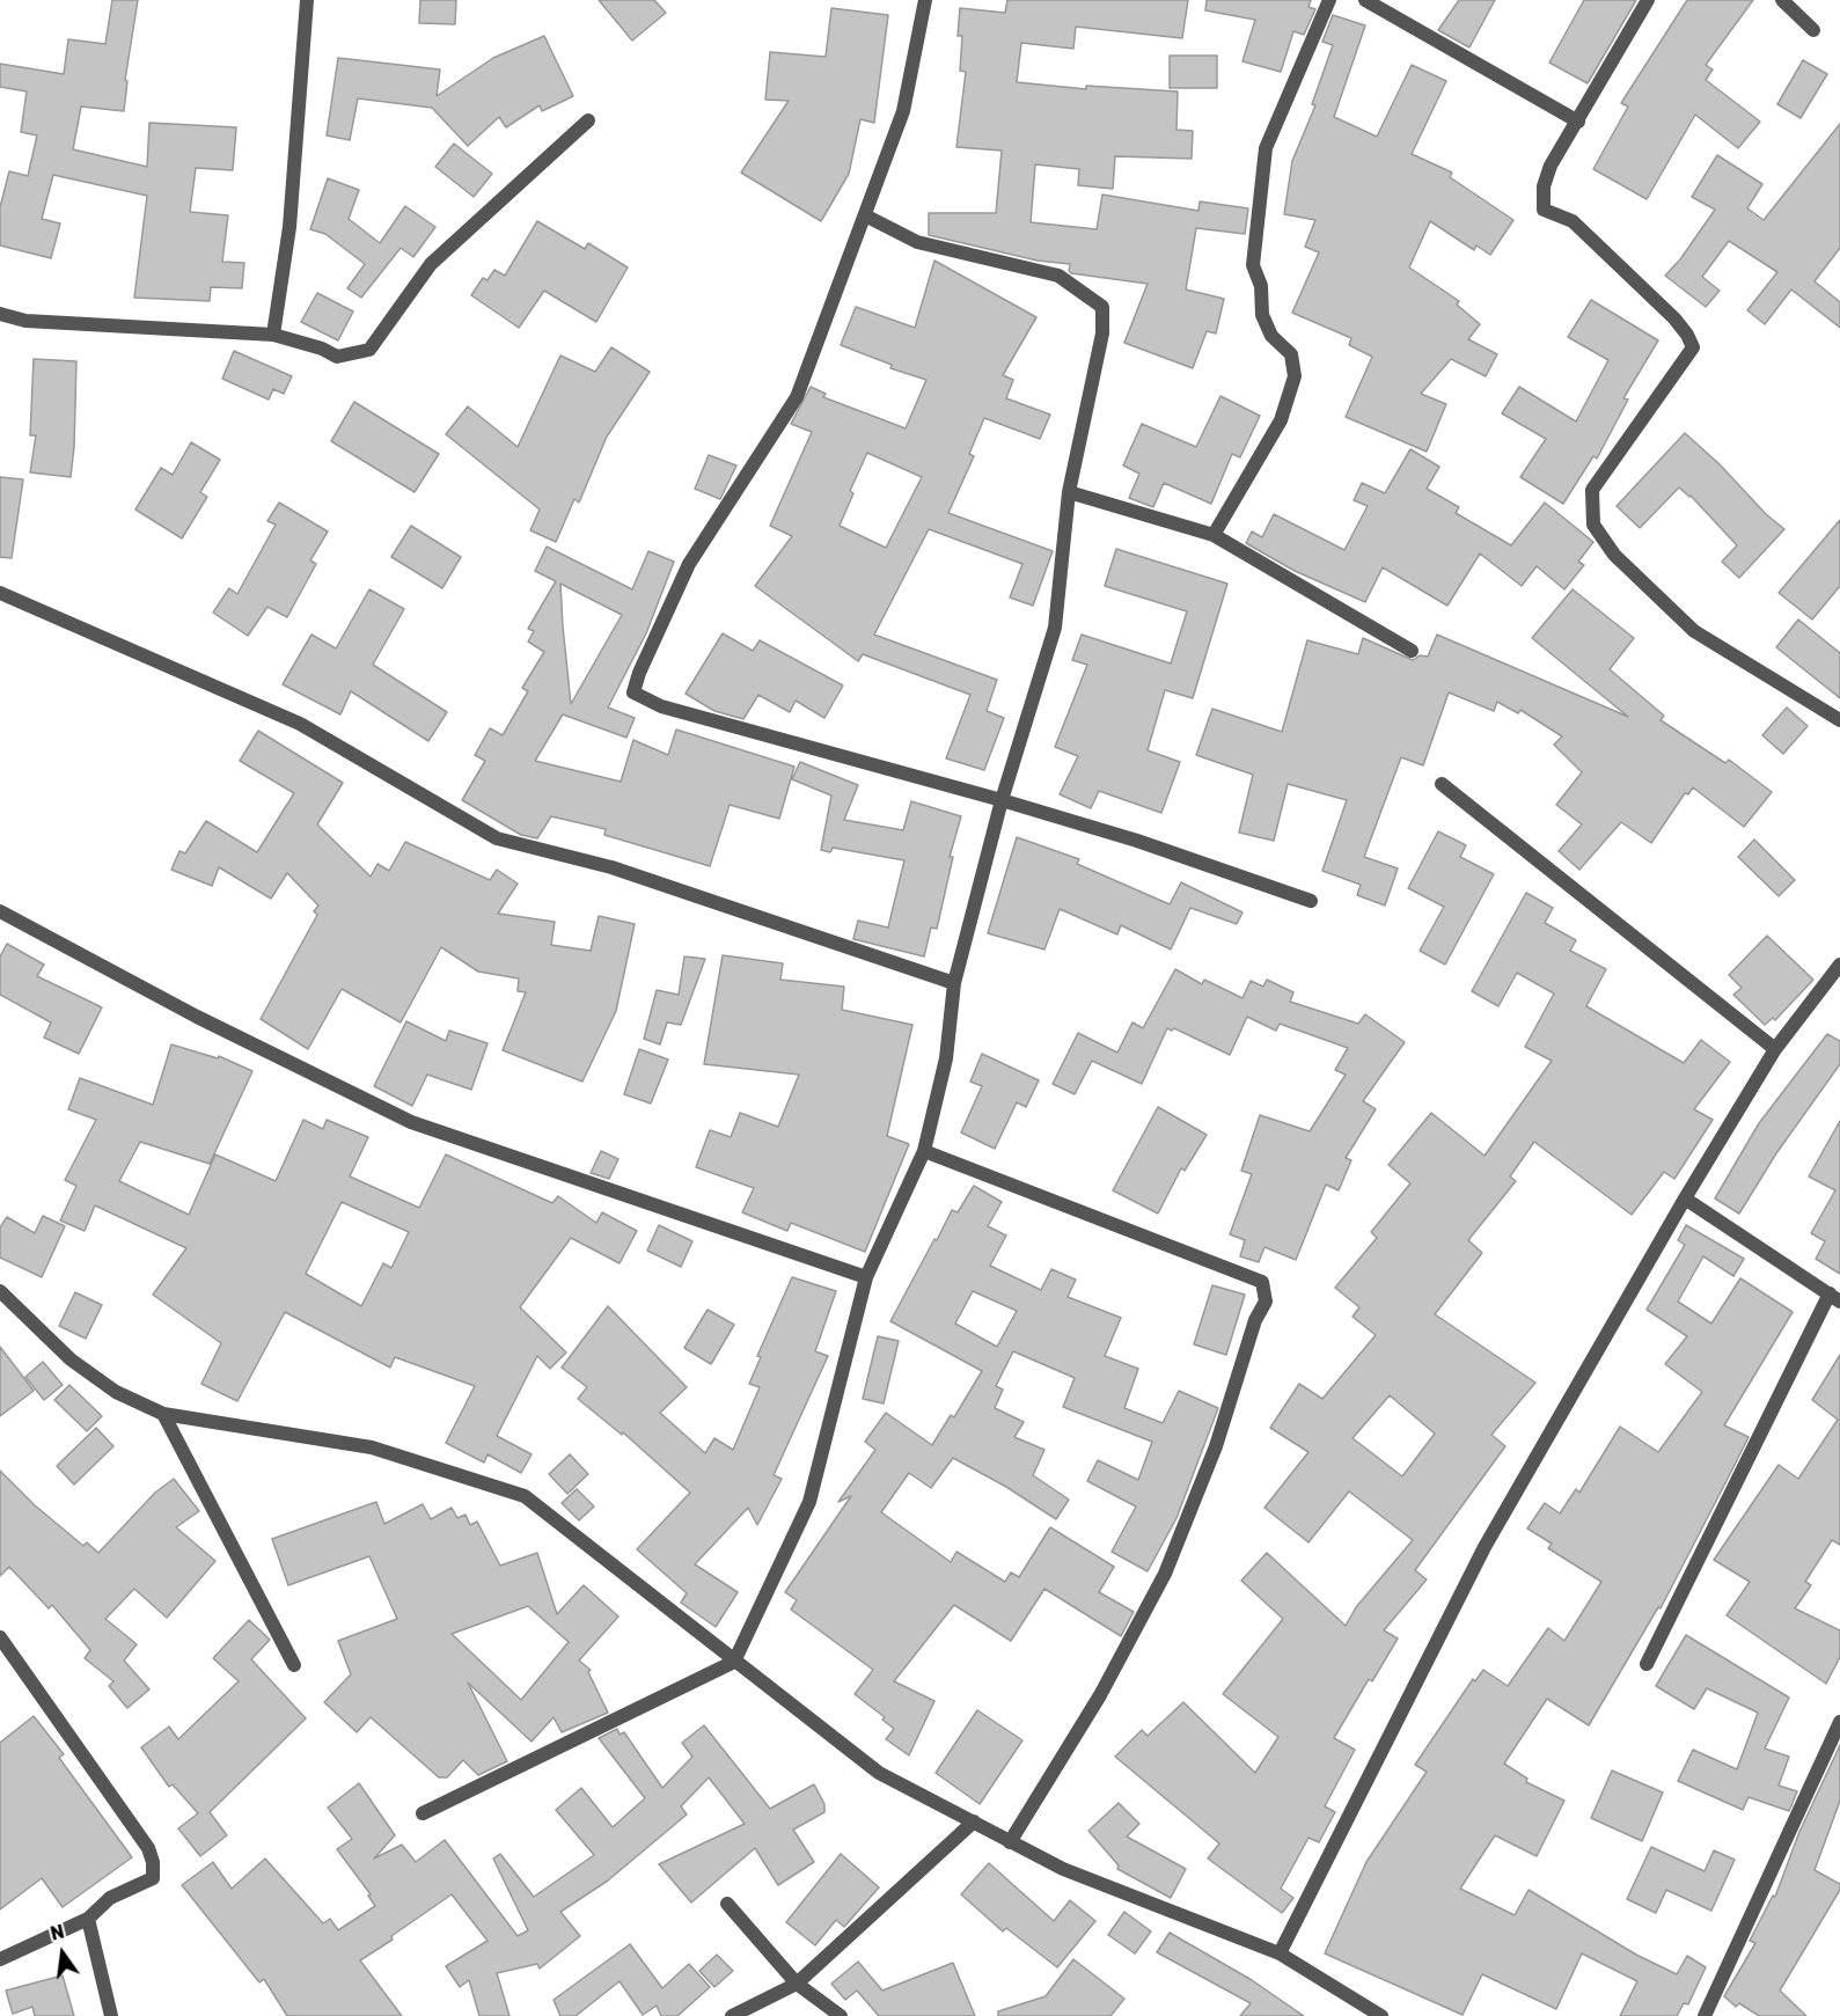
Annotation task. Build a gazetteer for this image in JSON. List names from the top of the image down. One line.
{"north":"top"}
